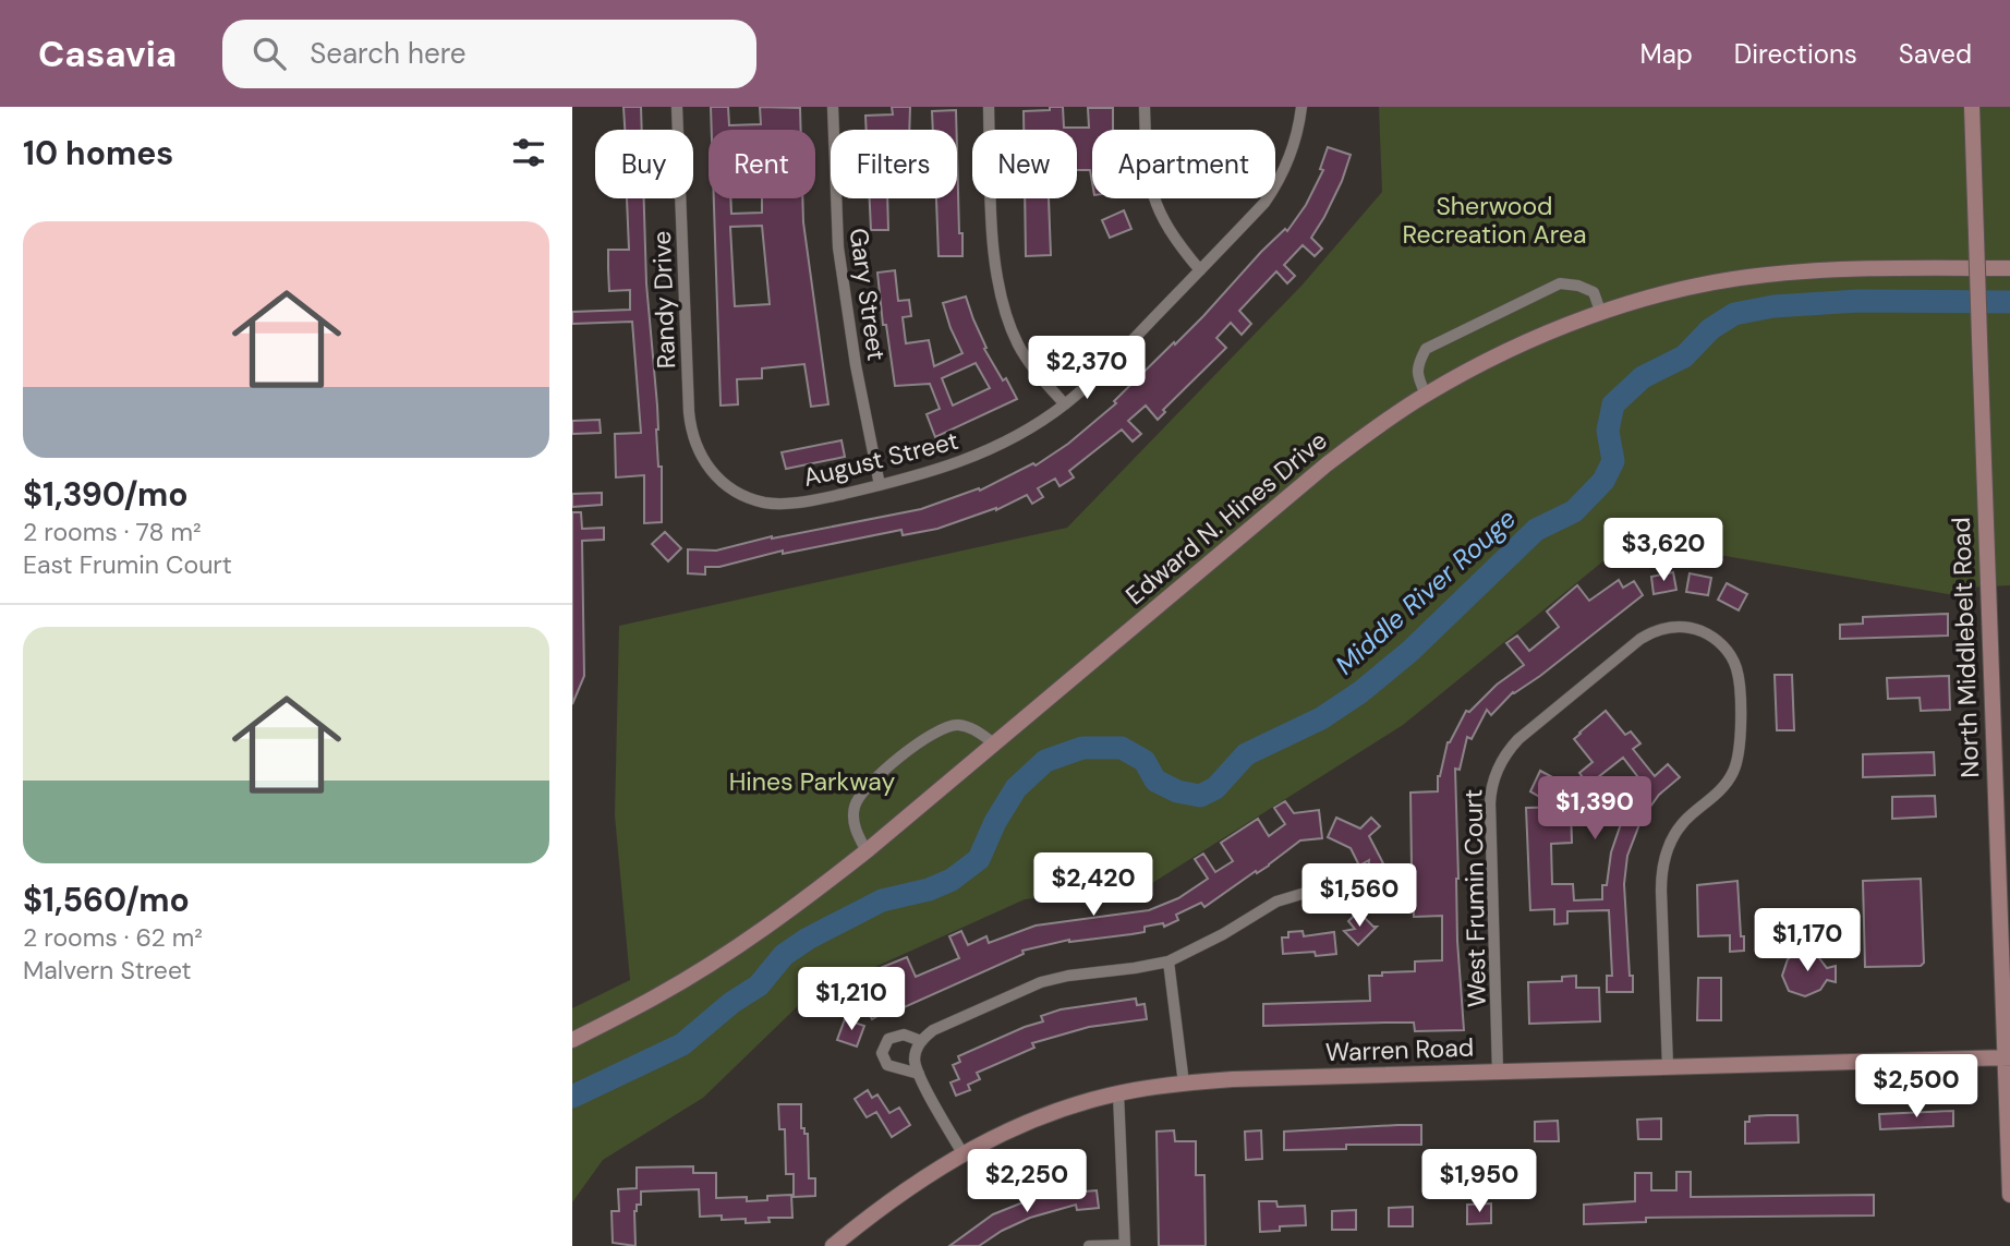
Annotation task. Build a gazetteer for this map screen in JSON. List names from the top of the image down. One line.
{"streets":{"main road":["Edward N. Hines Drive","North Middlebelt Road","Warren Road"],"street":["Gary Street","Randy Drive","August Street","West Frumin Court"]},"crossings":[["Gary Street","August Street"],["Randy Drive","August Street"],["North Middlebelt Road","Warren Road"],["West Frumin Court","Warren Road"]],"water":["Middle River Rouge"],"parks":["Sherwood Recreation Area","Hines Parkway"],"page":{"header":"Casavia","search":"Search here","nav":["Map","Directions","Saved"],"heading":"10 homes","chip":["Buy","Rent","Filters","New","Apartment"],"list":[{"name":"$1,390/mo","note":"2 rooms · 78 m² · East Frumin Court"},{"name":"$1,560/mo","note":"2 rooms · 62 m² · Malvern Street"}],"price":["$2,370","$3,620","$1,390","$2,420","$1,560","$1,170","$1,210","$2,500","$2,250","$1,950"]}}
